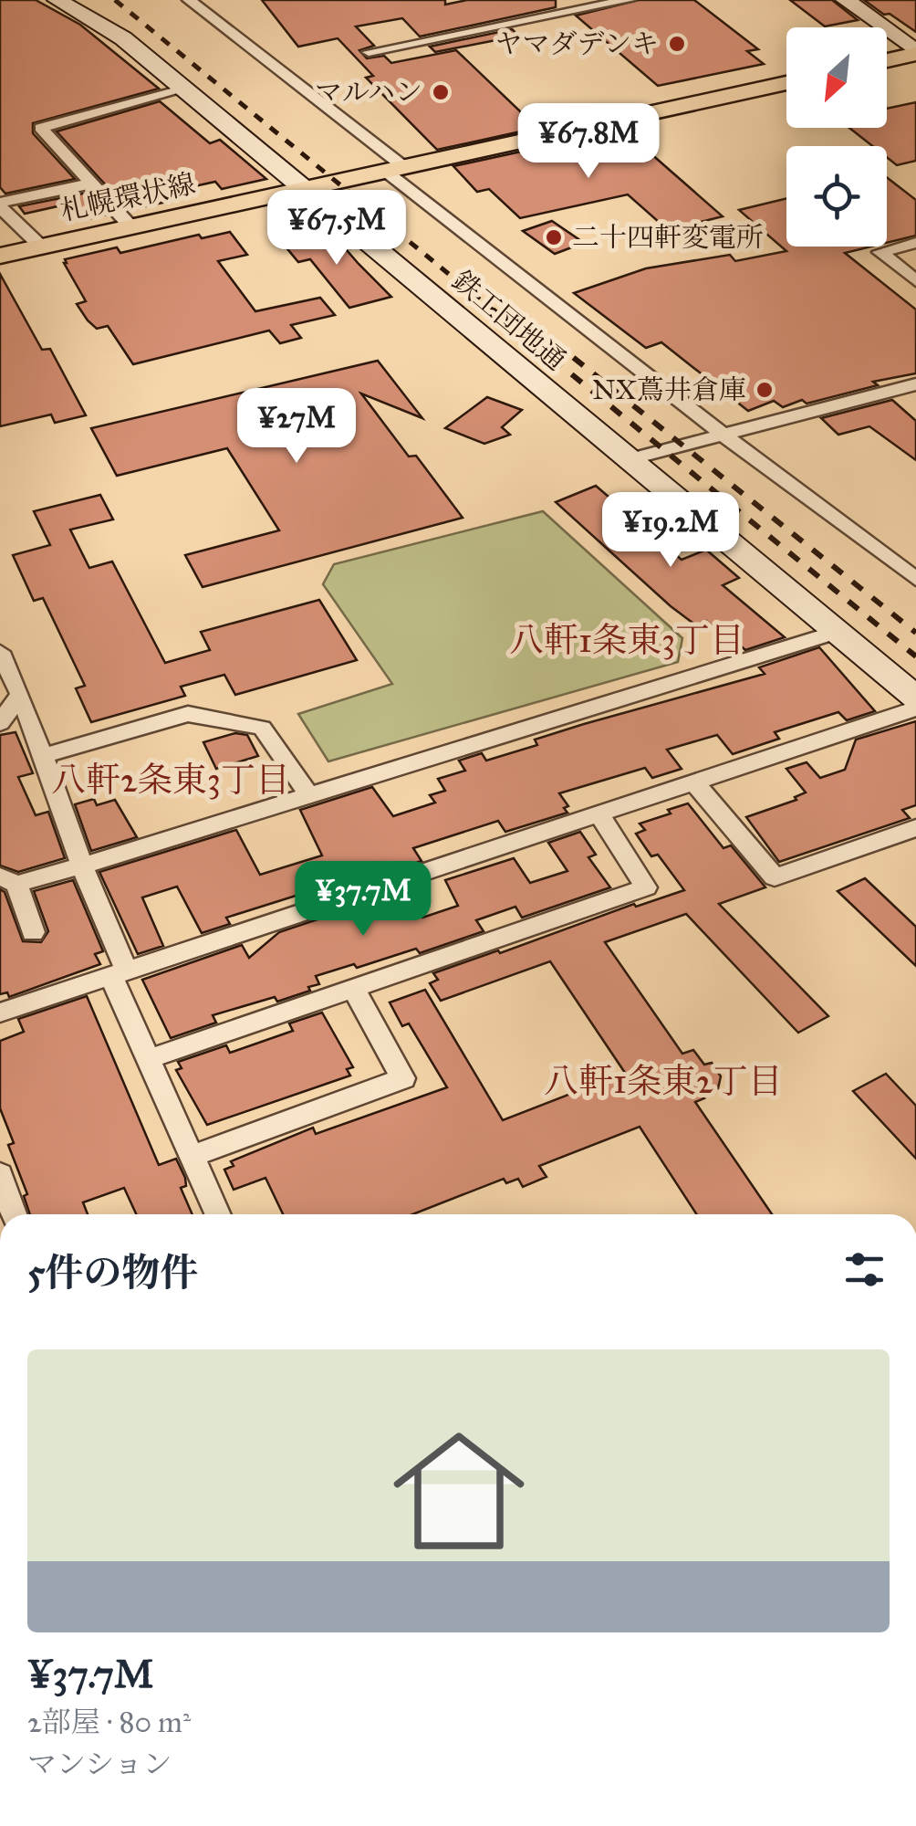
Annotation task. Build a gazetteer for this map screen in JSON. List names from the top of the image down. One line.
{"streets":{"main road":["札幌環状線"],"street":["鉄工団地通"]},"crossings":[["札幌環状線","鉄工団地通"]],"districts":["八軒1条東3丁目","八軒2条東3丁目","八軒1条東2丁目"],"places":["ヤマダデンキ","マルハン","二十四軒変電所","NX蔦井倉庫"],"north":"bottom left","page":{"price":["¥67.8M","¥67.5M","¥27M","¥19.2M","¥37.7M"],"heading":"5件の物件","list":[{"name":"¥37.7M","note":"2部屋 · 80 m² · マンション"}]}}
